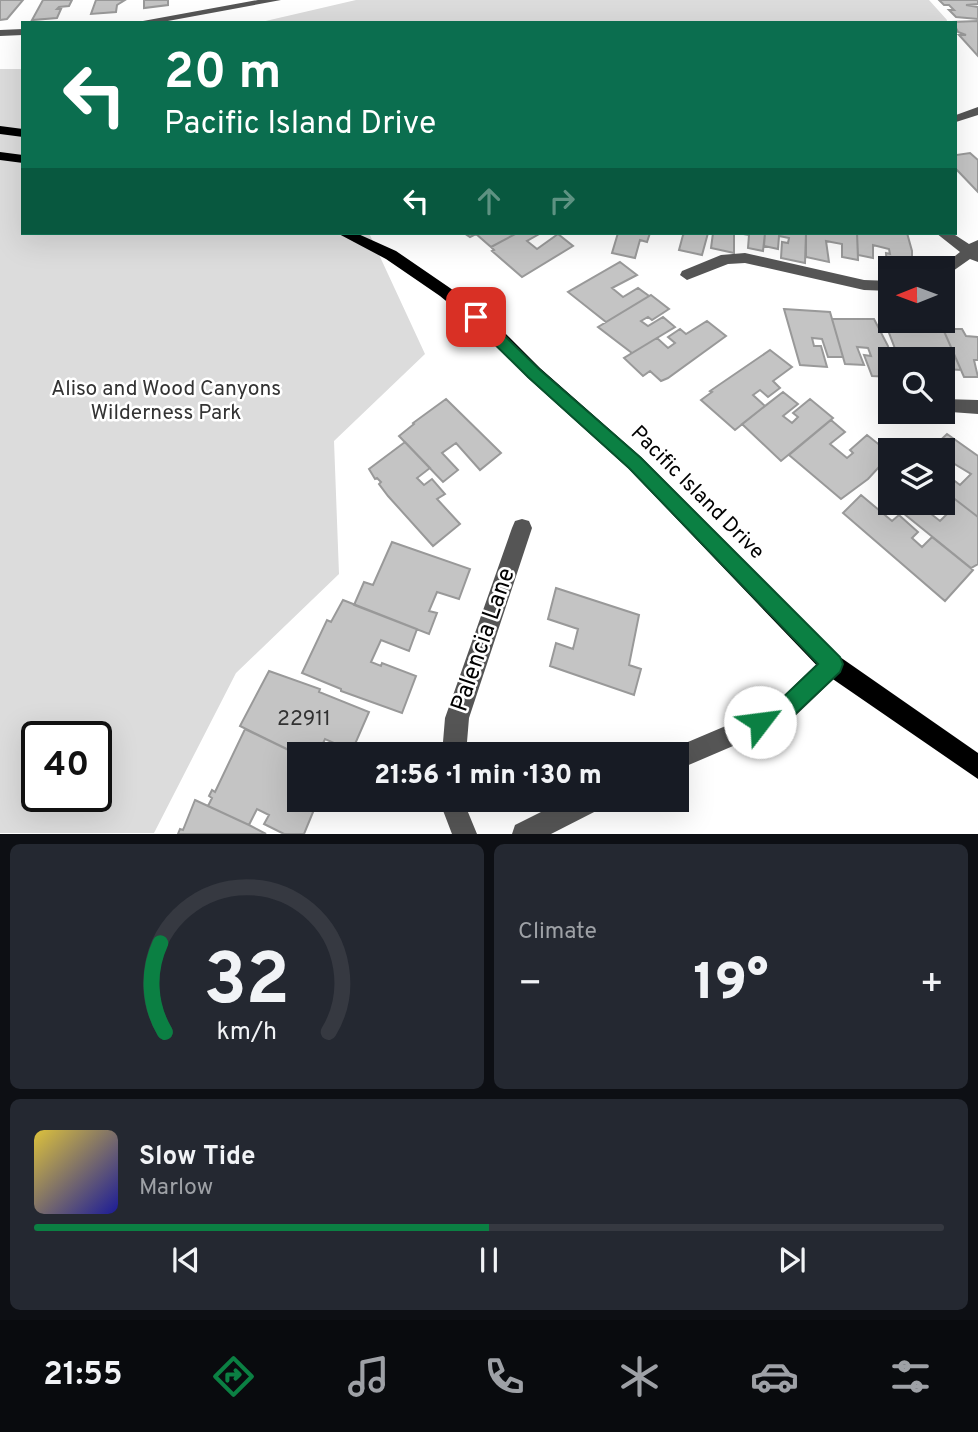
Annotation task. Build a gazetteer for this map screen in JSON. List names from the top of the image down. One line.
{"streets":{"main road":["Pacific Island Drive"],"street":["Palencia Lane"]},"parks":["Aliso and Wood Canyons Wilderness Park"],"house_numbers":["22911"],"north":"left","page":{"turn":["20 m","Pacific Island Drive"],"limit":"40","trip":"21:56 · 1 min · 130 m","tile":"Climate","heat":["−","19°","+"],"song":["Slow Tide","Marlow"],"tabs":"21:55","gauge":["32","km/h"]}}
